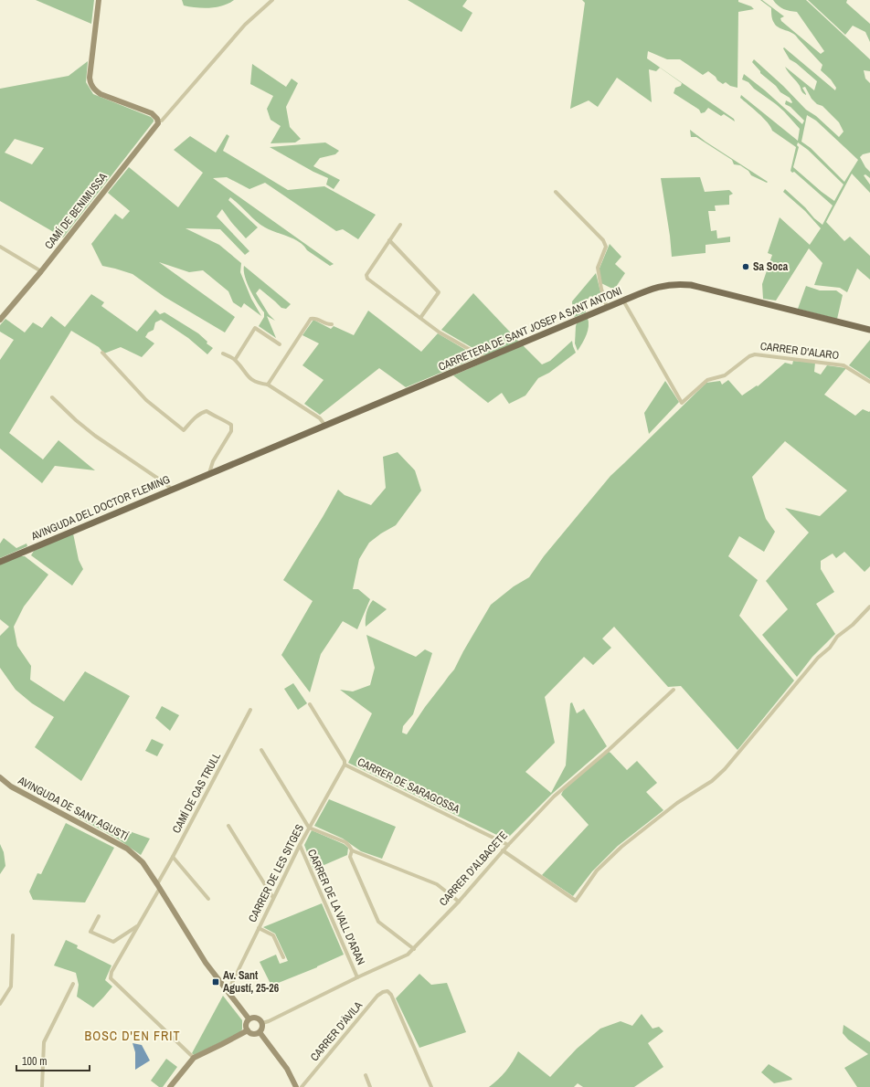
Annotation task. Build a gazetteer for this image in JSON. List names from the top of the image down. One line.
{"streets":{"main road":["CARRETERA DE SANT JOSEP A SANT ANTONI","AVINGUDA DEL DOCTOR FLEMING"],"street":["CAMÍ DE BENIMUSSA","CARRER D'ALARO","CARRER DE SARAGOSSA","CAMÍ DE CAS TRULL","AVINGUDA DE SANT AGUSTÍ","CARRER D'ALBACETE","CARRER DE LES SITGES","CARRER DE LA VALL D'ARAN","CARRER D'ÀVILA"]},"crossings":[["CARRETERA DE SANT JOSEP A SANT ANTONI","CARRER D'ALARO"],["CARRETERA DE SANT JOSEP A SANT ANTONI","AVINGUDA DEL DOCTOR FLEMING"],["CARRER DE SARAGOSSA","CARRER D'ALBACETE"],["CARRER DE SARAGOSSA","CARRER DE LES SITGES"],["CAMÍ DE CAS TRULL","AVINGUDA DE SANT AGUSTÍ"],["AVINGUDA DE SANT AGUSTÍ","CARRER D'ALBACETE"],["AVINGUDA DE SANT AGUSTÍ","CARRER DE LES SITGES"],["CARRER D'ALBACETE","CARRER DE LA VALL D'ARAN"],["CARRER DE LES SITGES","CARRER DE LA VALL D'ARAN"]],"districts":["BOSC D'EN FRIT"],"places":{"other":["Sa Soca"],"transit":["Av. Sant Agustí, 25-26"]},"scale_bar":"100 m"}
